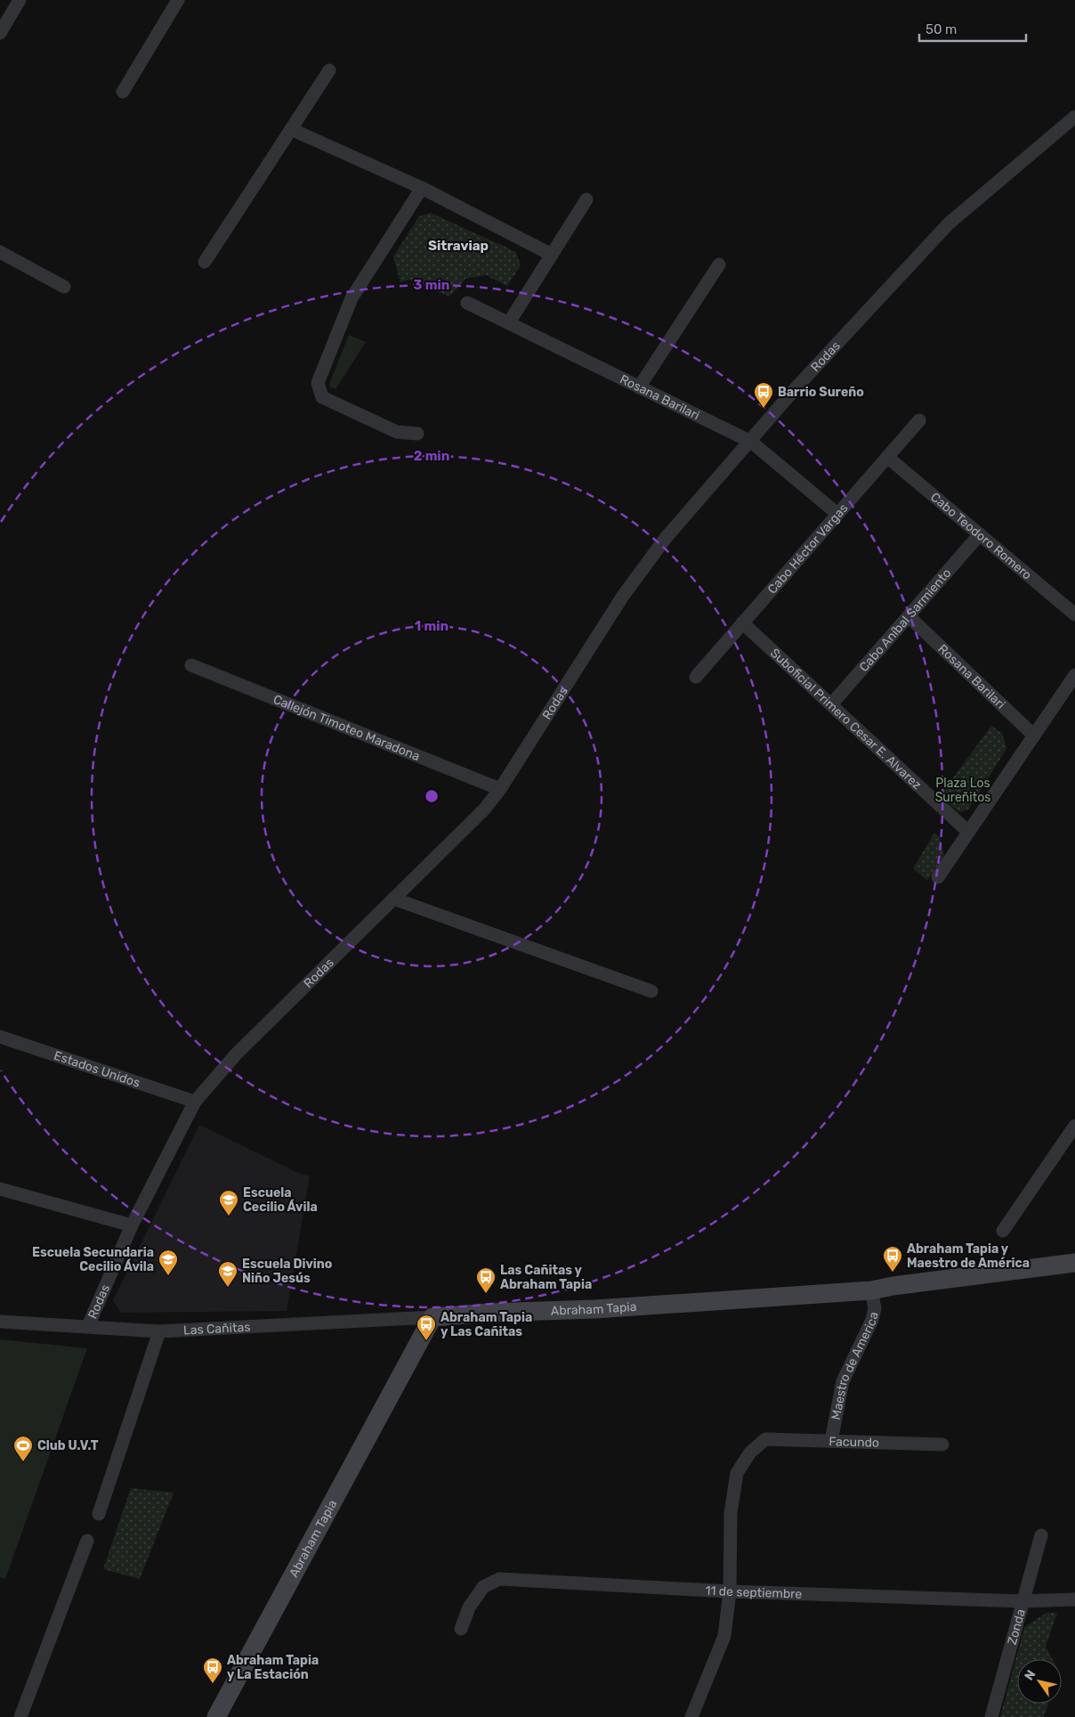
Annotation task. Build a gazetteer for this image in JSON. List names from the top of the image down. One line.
{"streets":{"street":["Rodas","Rosana Barilari","Cabo Teodoro Romero","Cabo Héctor Vargas","Cabo Aníbal Sarmiento","Suboficial Primero Cesar E. Alvarez","Callejón Timoteo Maradona","Estados Unidos","Abraham Tapia","Las Cañitas","Maestro de America","Facundo","11 de septiembre","Zonda"]},"crossings":[["Rodas","Rosana Barilari"],["Rodas","Callejón Timoteo Maradona"],["Rodas","Estados Unidos"],["Rodas","Las Cañitas"],["Rosana Barilari","Cabo Héctor Vargas"],["Rosana Barilari","Cabo Aníbal Sarmiento"],["Cabo Teodoro Romero","Cabo Héctor Vargas"],["Cabo Teodoro Romero","Cabo Aníbal Sarmiento"],["Cabo Héctor Vargas","Suboficial Primero Cesar E. Alvarez"],["Cabo Aníbal Sarmiento","Suboficial Primero Cesar E. Alvarez"],["Abraham Tapia","Las Cañitas"],["Abraham Tapia","Maestro de America"],["Maestro de America","Facundo"],["Facundo","11 de septiembre"],["11 de septiembre","Zonda"]],"districts":["Sitraviap"],"parks":["Plaza Los Sureñitos"],"places":{"bus stop":["Barrio Sureño","Abraham Tapia y Maestro de América","Las Cañitas y Abraham Tapia","Abraham Tapia y Las Cañitas","Abraham Tapia y La Estación"],"school or university":["Escuela Cecilio Ávila","Escuela Secundaria Cecilio Ávila","Escuela Divino Niño Jesús"],"sports":["Club U.V.T"]},"scale_bar":"50 m","north":"top left","rings":["3 min","2 min","1 min"]}
